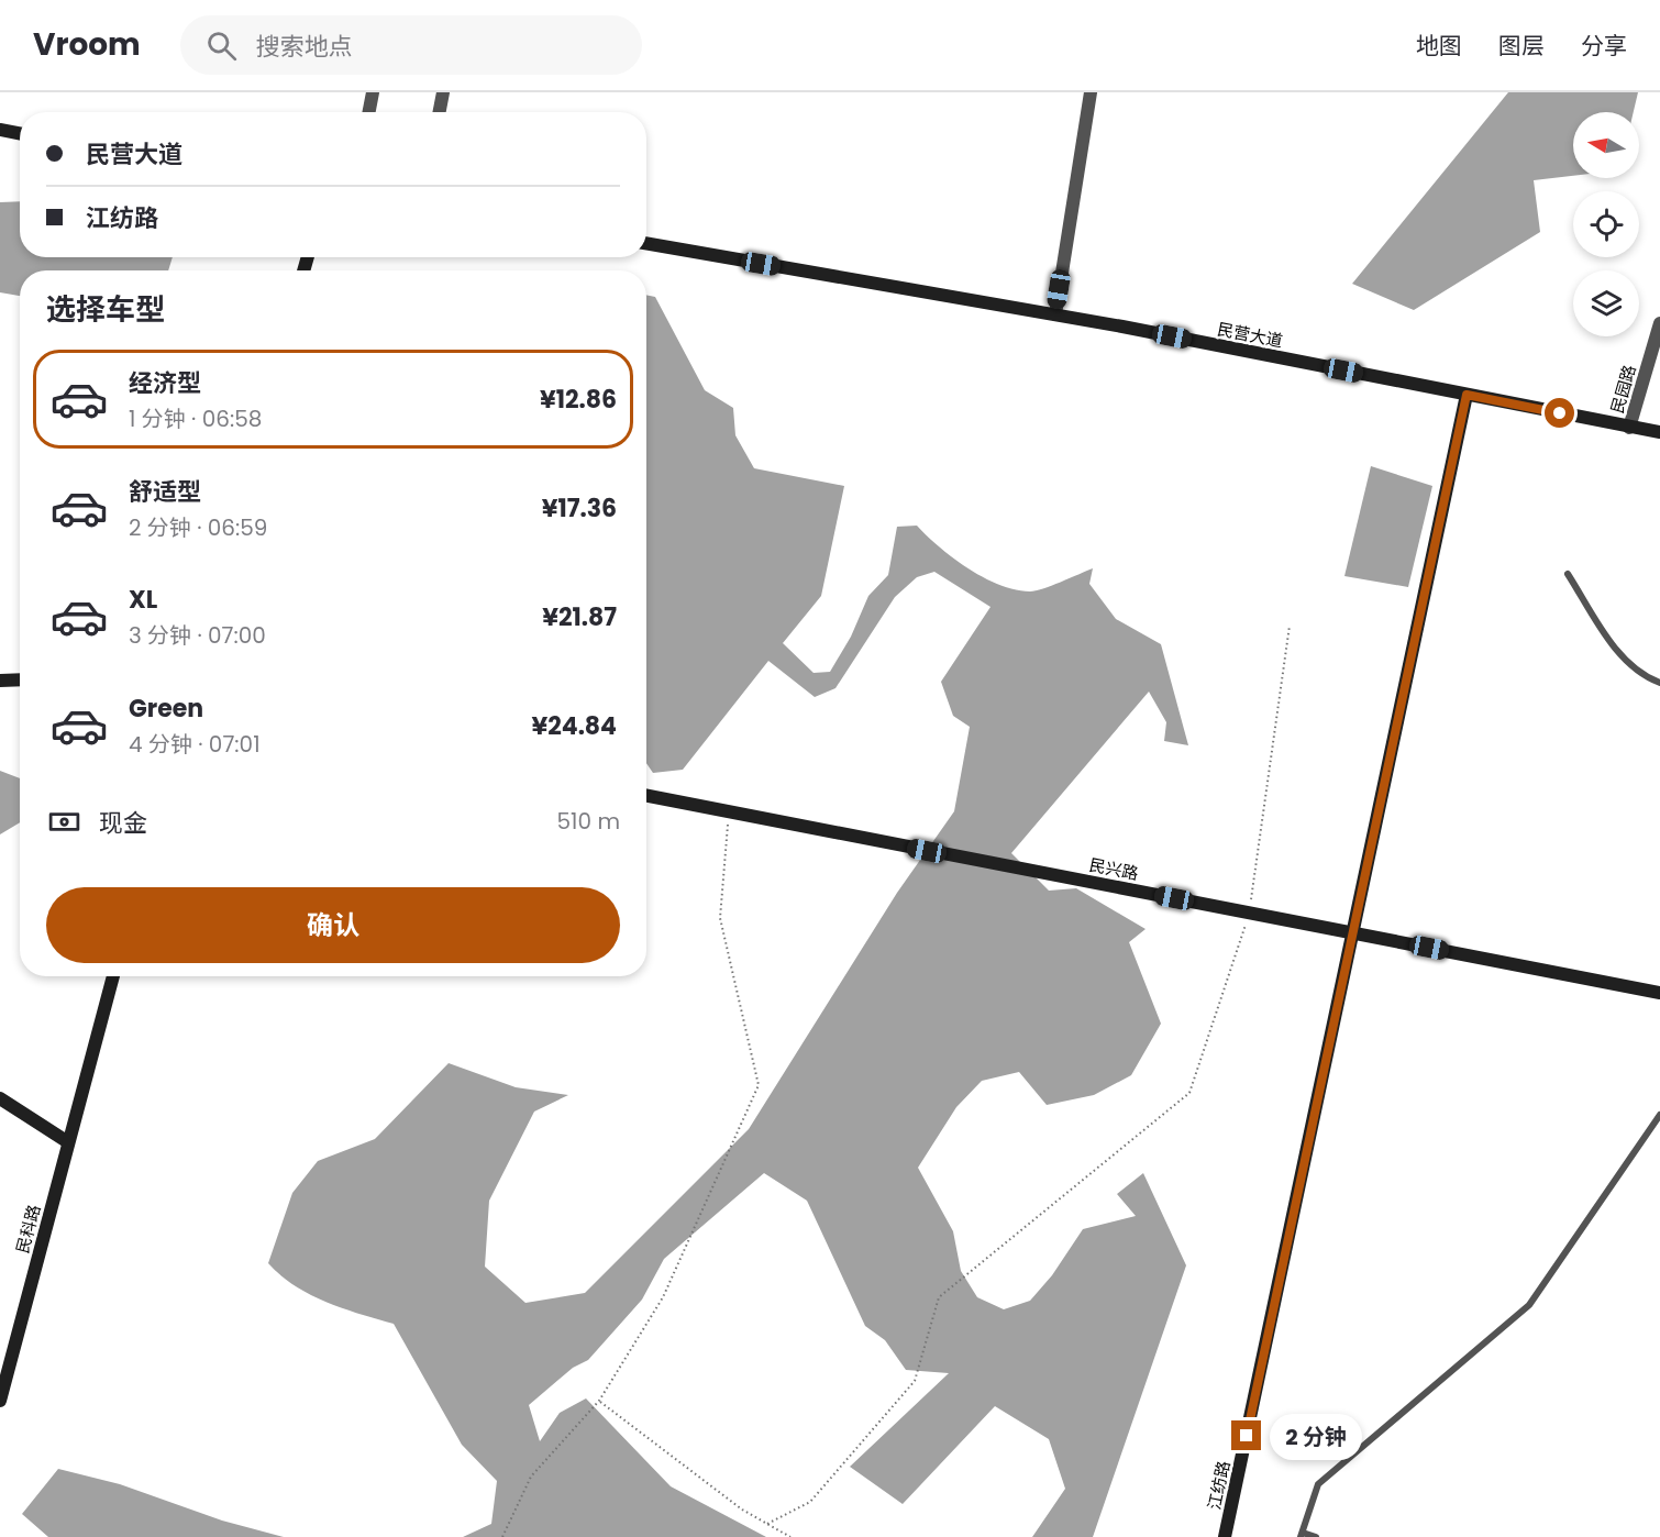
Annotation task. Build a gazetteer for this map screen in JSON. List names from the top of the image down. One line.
{"streets":{"main road":["民营大道","民兴路","民科路","江纺路"],"street":["民园路"]},"crossings":[["民营大道","民园路"],["民营大道","江纺路"],["民兴路","江纺路"]],"north":"left","page":{"header":"Vroom","search":"搜索地点","nav":["地图","图层","分享"],"banner":["民营大道","江纺路"],"heading":"选择车型","list":[{"name":"经济型","note":"1 分钟 · 06:58","value":"¥12.86"},{"name":"舒适型","note":"2 分钟 · 06:59","value":"¥17.36"},{"name":"XL","note":"3 分钟 · 07:00","value":"¥21.87"},{"name":"Green","note":"4 分钟 · 07:01","value":"¥24.84"}],"pay":["现金","510 m"],"buttons":"确认","bubble":"2 分钟"}}
